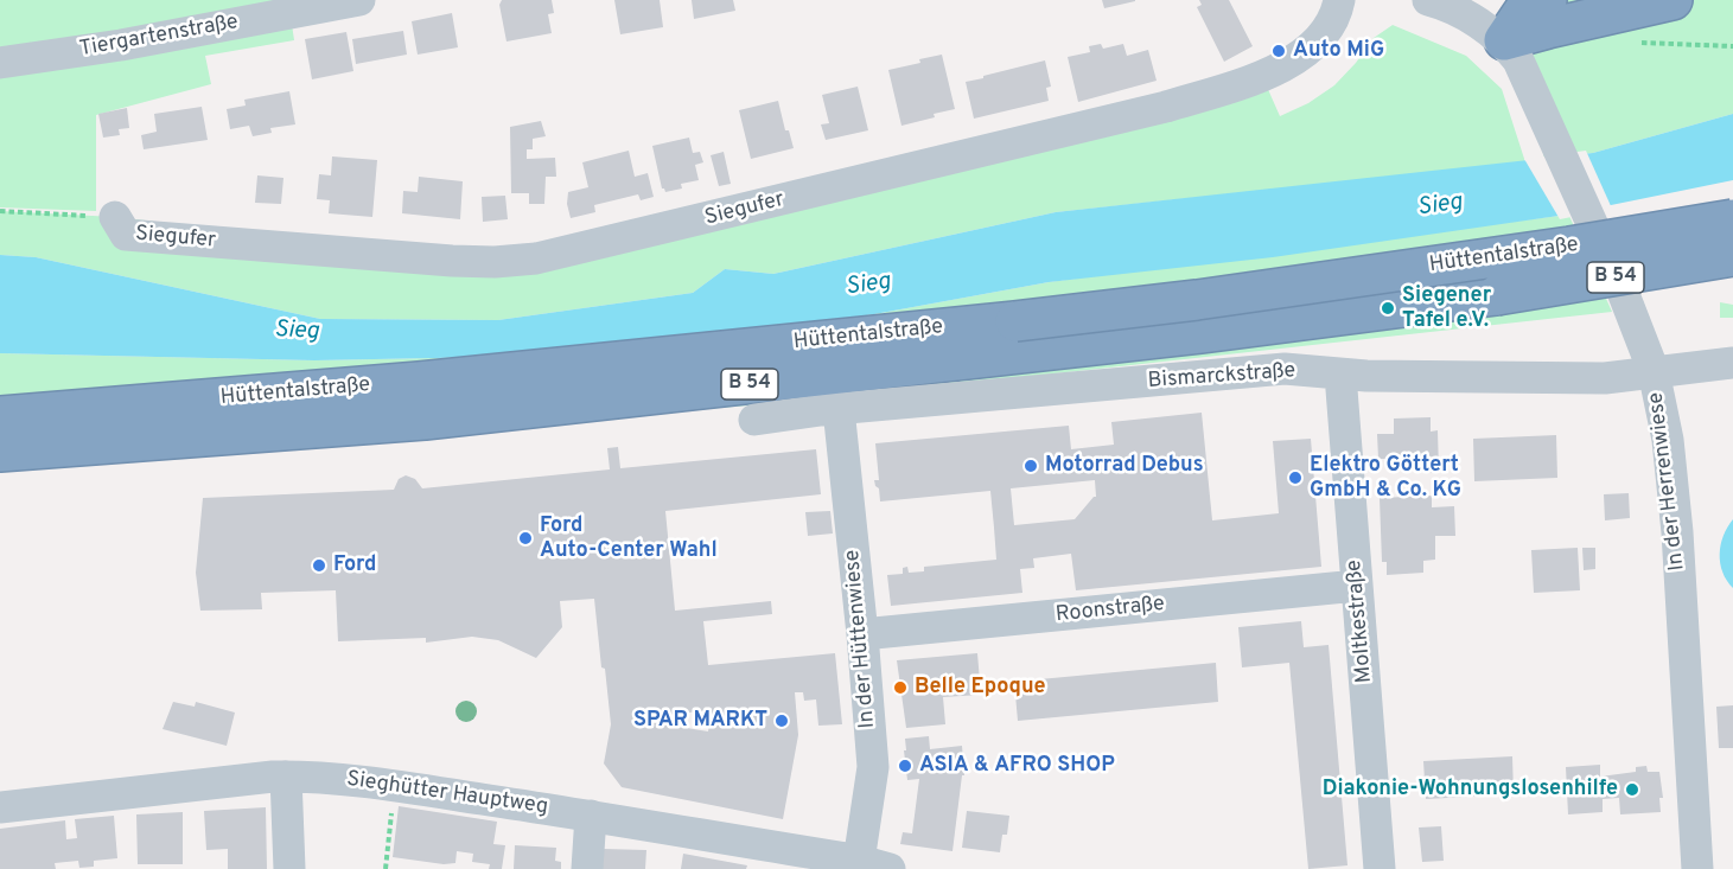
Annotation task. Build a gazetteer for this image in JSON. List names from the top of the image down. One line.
{"streets":{"highway":["Hüttentalstraße","B 54"],"street":["Tiergartenstraße","Siegufer","Bismarckstraße","In der Herrenwiese","Roonstraße","Moltkestraße","In der Hüttenwiese","Sieghütter Hauptweg"]},"crossings":[["Bismarckstraße","In der Herrenwiese"],["Bismarckstraße","Moltkestraße"],["Bismarckstraße","In der Hüttenwiese"],["Roonstraße","Moltkestraße"],["Roonstraße","In der Hüttenwiese"],["In der Hüttenwiese","Sieghütter Hauptweg"]],"water":["Sieg"],"places":["Auto MiG","Siegener Tafel e.V.","Motorrad Debus","Elektro Göttert GmbH & Co. KG","Ford Auto-Center Wahl","Ford","Belle Epoque","SPAR MARKT","ASIA & AFRO SHOP","Diakonie-Wohnungslosenhilfe"]}
